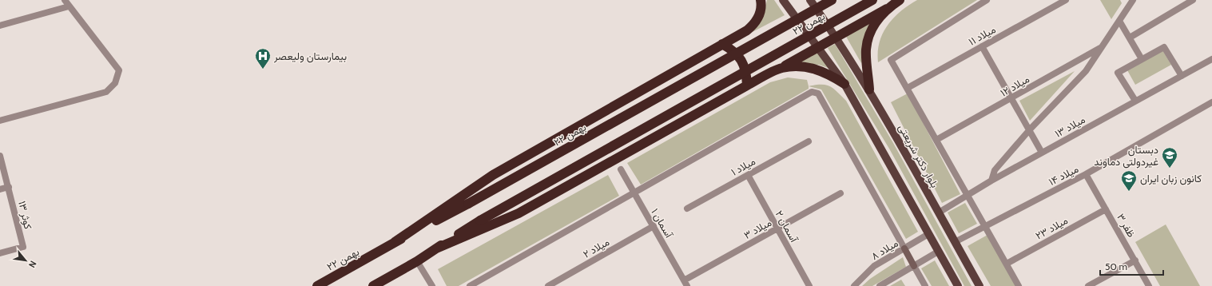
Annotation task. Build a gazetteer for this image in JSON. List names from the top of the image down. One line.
{"streets":{"highway":["۲۲ بهمن"],"main road":["بلوار دکتر شریعتی"],"street":["میلاد ۱۱","میلاد ۱۲","میلاد ۱۳","میلاد ۱","میلاد ۱۴","کوثر ۱۳","آسمان ۱","ظفر ۳","آسمان ۲","میلاد ۲۳","میلاد ۳","میلاد ۲","میلاد ۸"]},"crossings":[["میلاد ۱۲","میلاد ۱۳"],["میلاد ۱۳","بلوار دکتر شریعتی"],["بلوار دکتر شریعتی","میلاد ۱۴"],["میلاد ۱","آسمان ۲"],["میلاد ۱۴","ظفر ۳"],["آسمان ۱","میلاد ۳"],["آسمان ۱","میلاد ۲"],["ظفر ۳","میلاد ۲۳"],["آسمان ۲","میلاد ۳"]],"places":{"hospital":["بیمارستان ولیعصر"],"school or university":["دبستان غیردولتی دماوند","کانون زبان ایران"]},"scale_bar":"50 m","north":"bottom right"}
